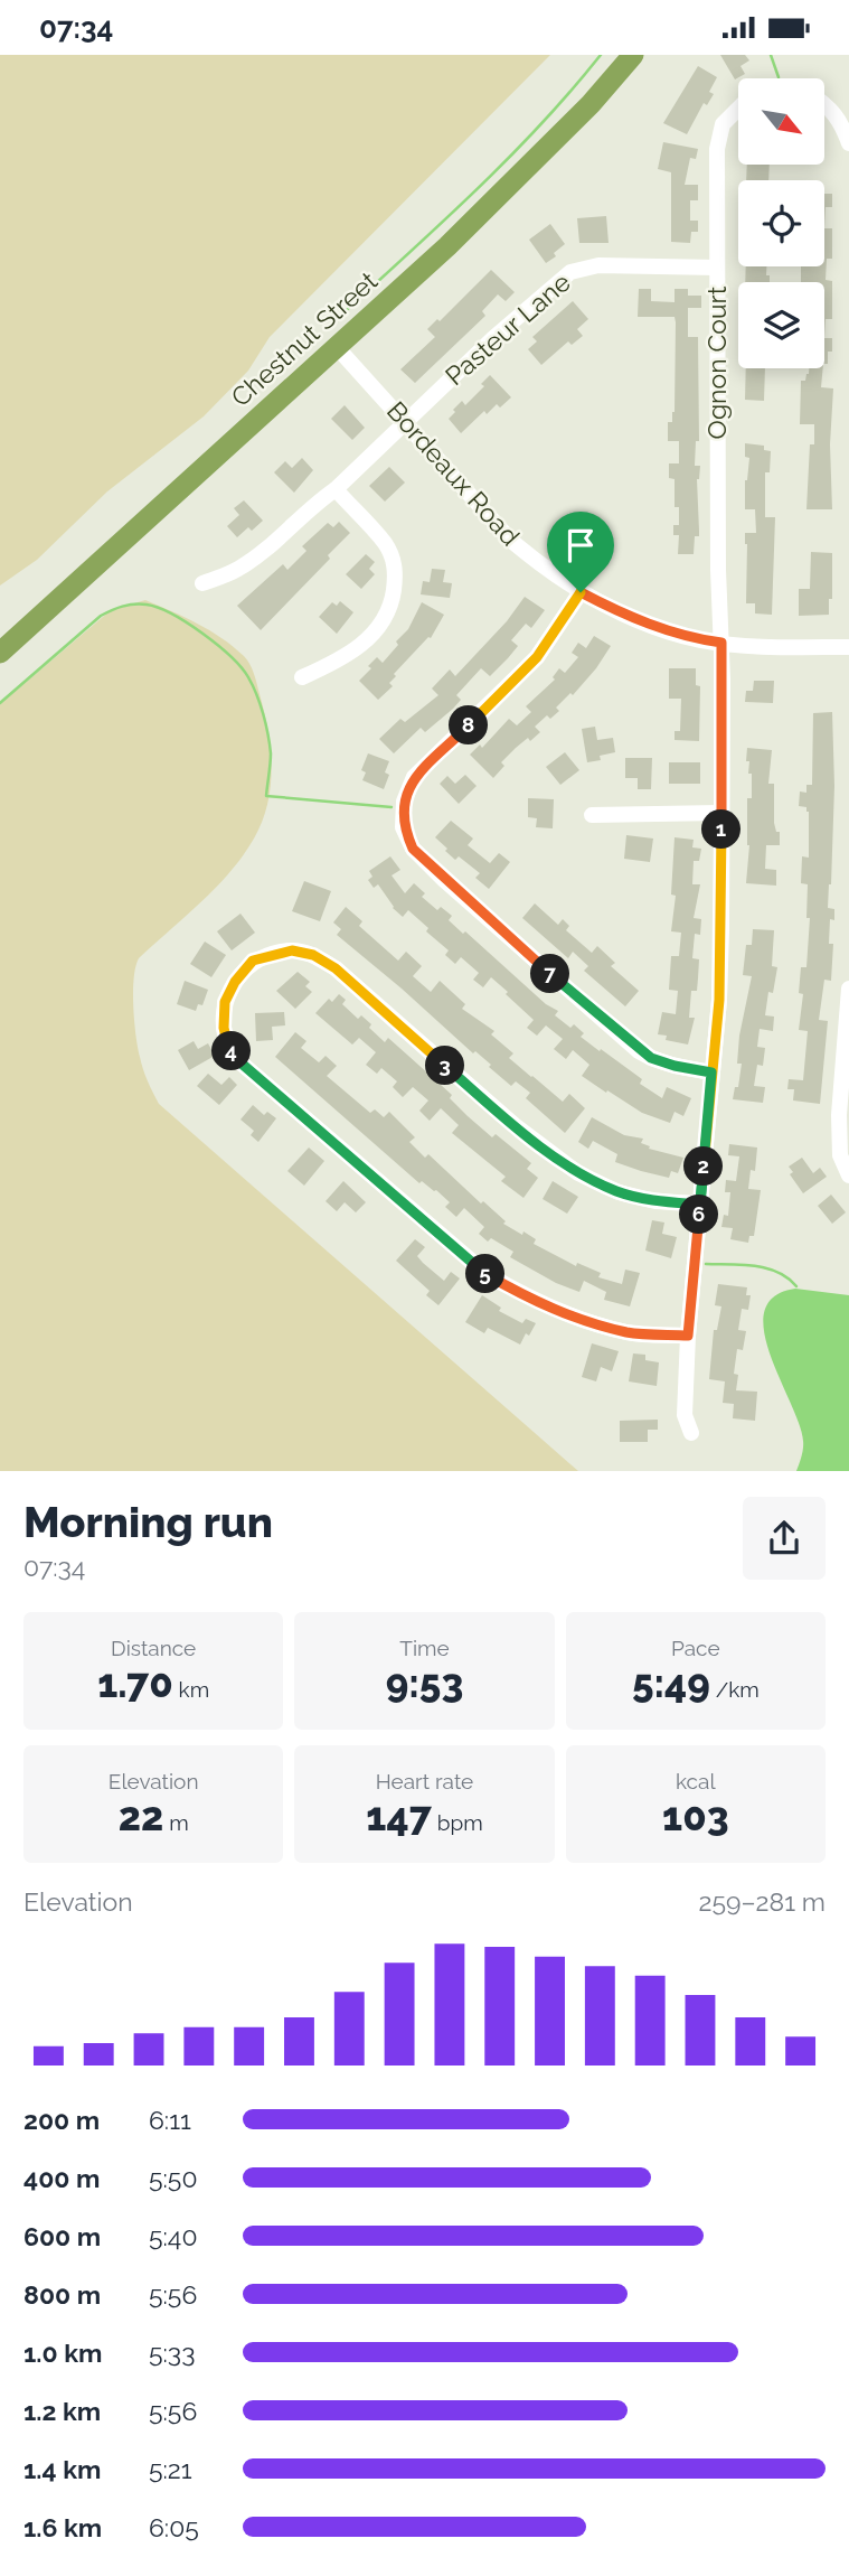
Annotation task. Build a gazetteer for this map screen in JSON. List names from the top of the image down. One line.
{"streets":{"main road":["Chestnut Street"],"street":["Pasteur Lane","Ognon Court","Bordeaux Road"]},"crossings":[["Pasteur Lane","Ognon Court"],["Pasteur Lane","Bordeaux Road"],["Chestnut Street","Bordeaux Road"],["Ognon Court","Bordeaux Road"]],"north":"bottom right","page":{"status":"07:34","pins":["8","1","7","4","3","2","6","5"],"heading":["Morning run","07:34"],"stats":[["Distance","1.70 km"],["Time","9:53"],["Pace","5:49 /km"],["Elevation","22 m"],["Heart rate","147 bpm"],["kcal","103"]],"chart":["Elevation","259–281 m"],"list":[{"name":"200 m","note":"6:11"},{"name":"400 m","note":"5:50"},{"name":"600 m","note":"5:40"},{"name":"800 m","note":"5:56"},{"name":"1.0 km","note":"5:33"},{"name":"1.2 km","note":"5:56"},{"name":"1.4 km","note":"5:21"},{"name":"1.6 km","note":"6:05"}]}}
